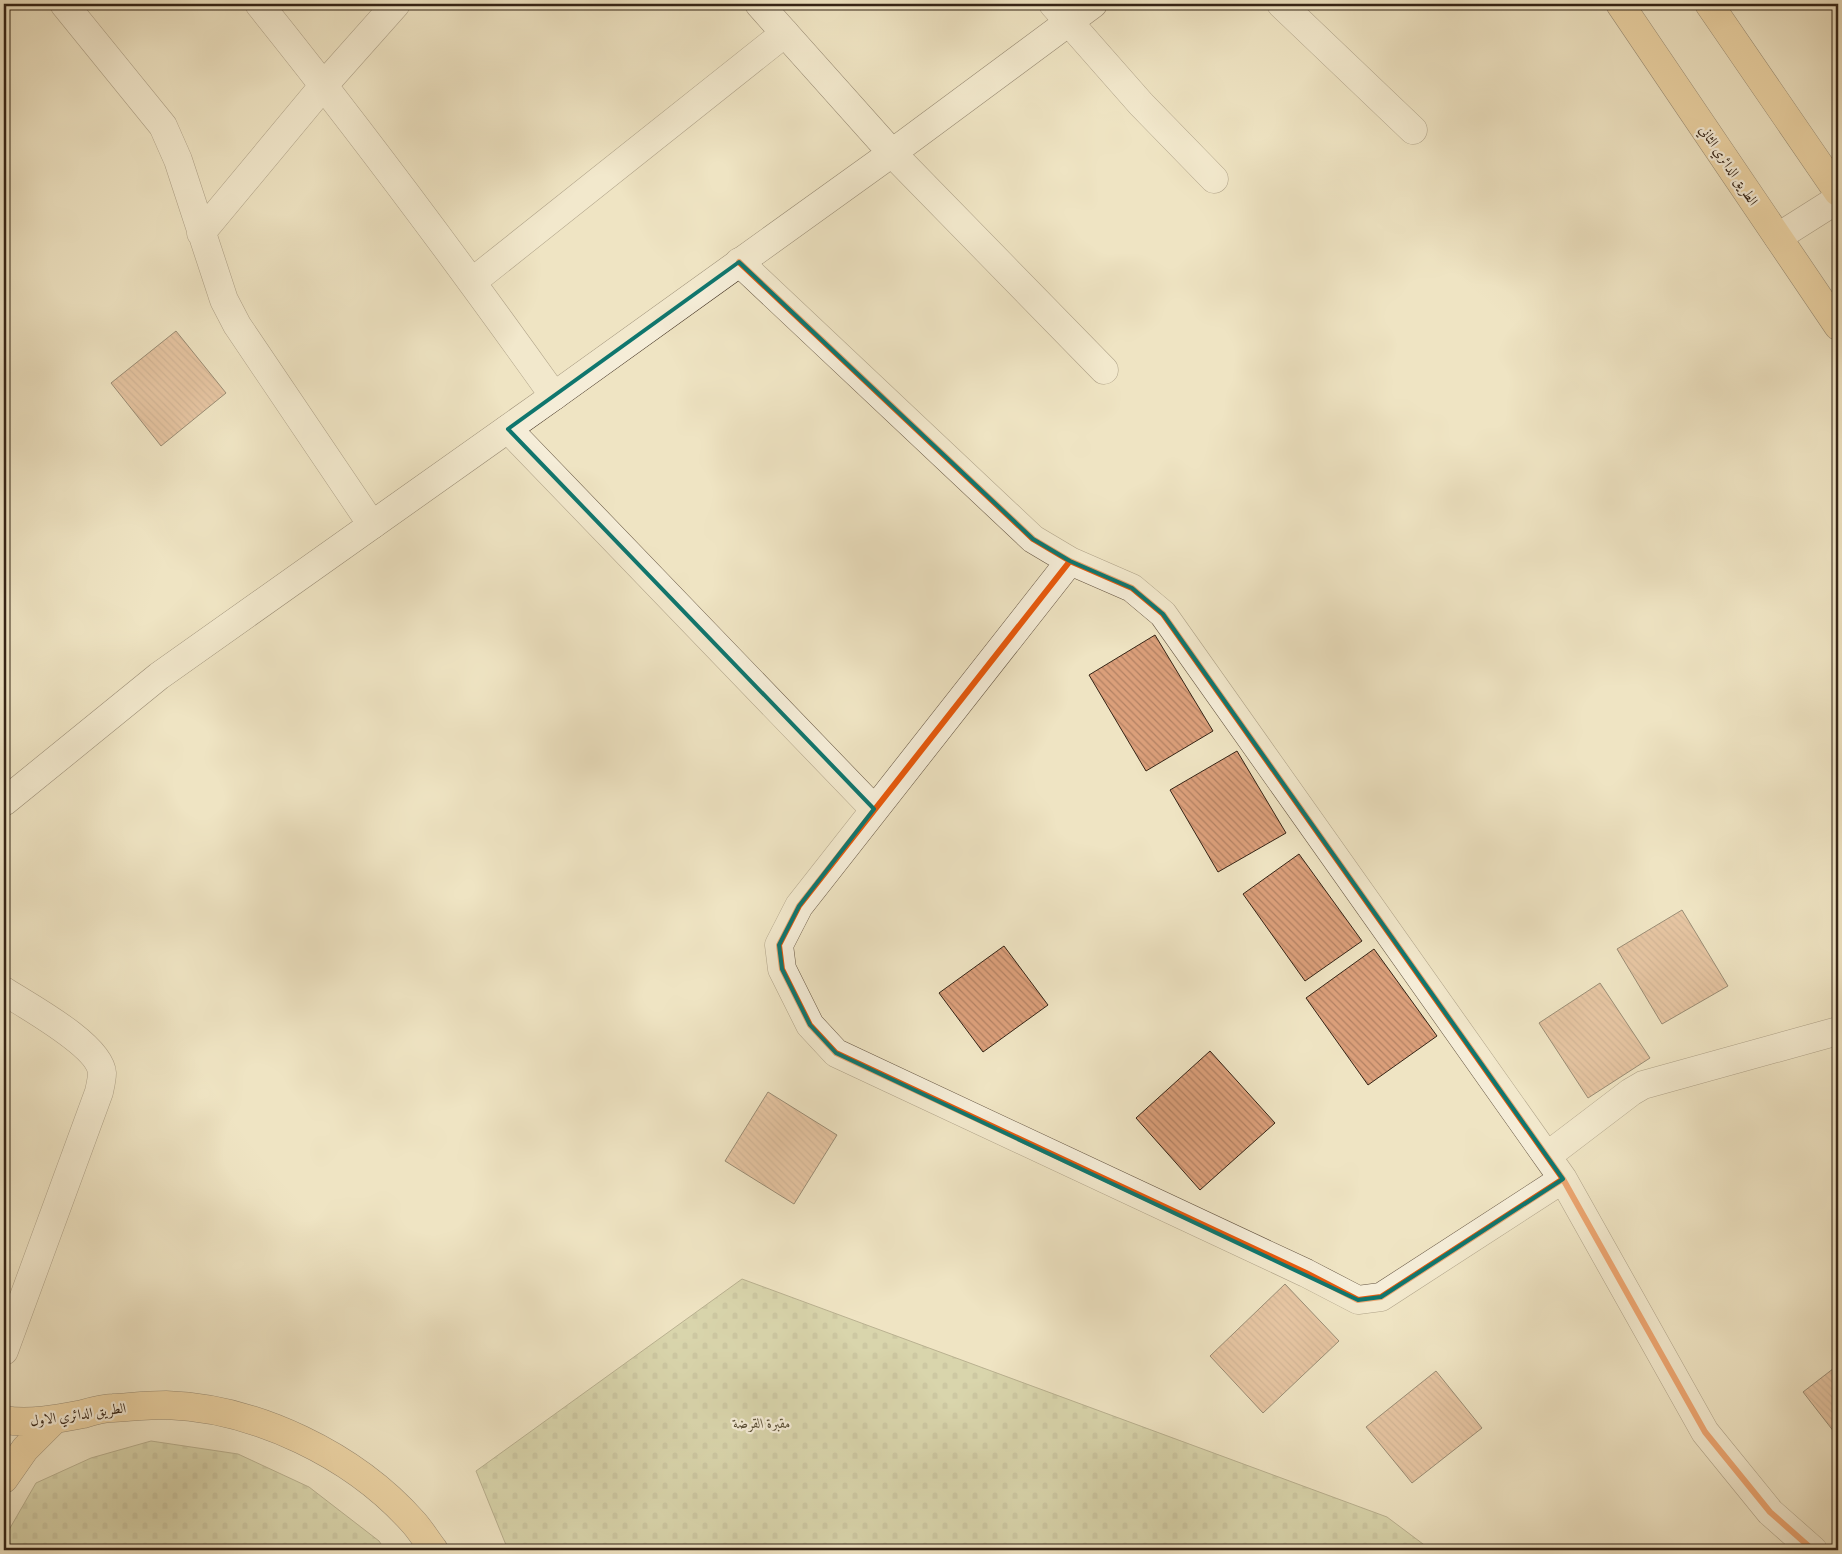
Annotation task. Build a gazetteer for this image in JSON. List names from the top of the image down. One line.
{"streets":{"main road":["الطريق الدائري الثاني","الطريق الدائري الاول"]},"parks":["مقبرة القرضة"]}
